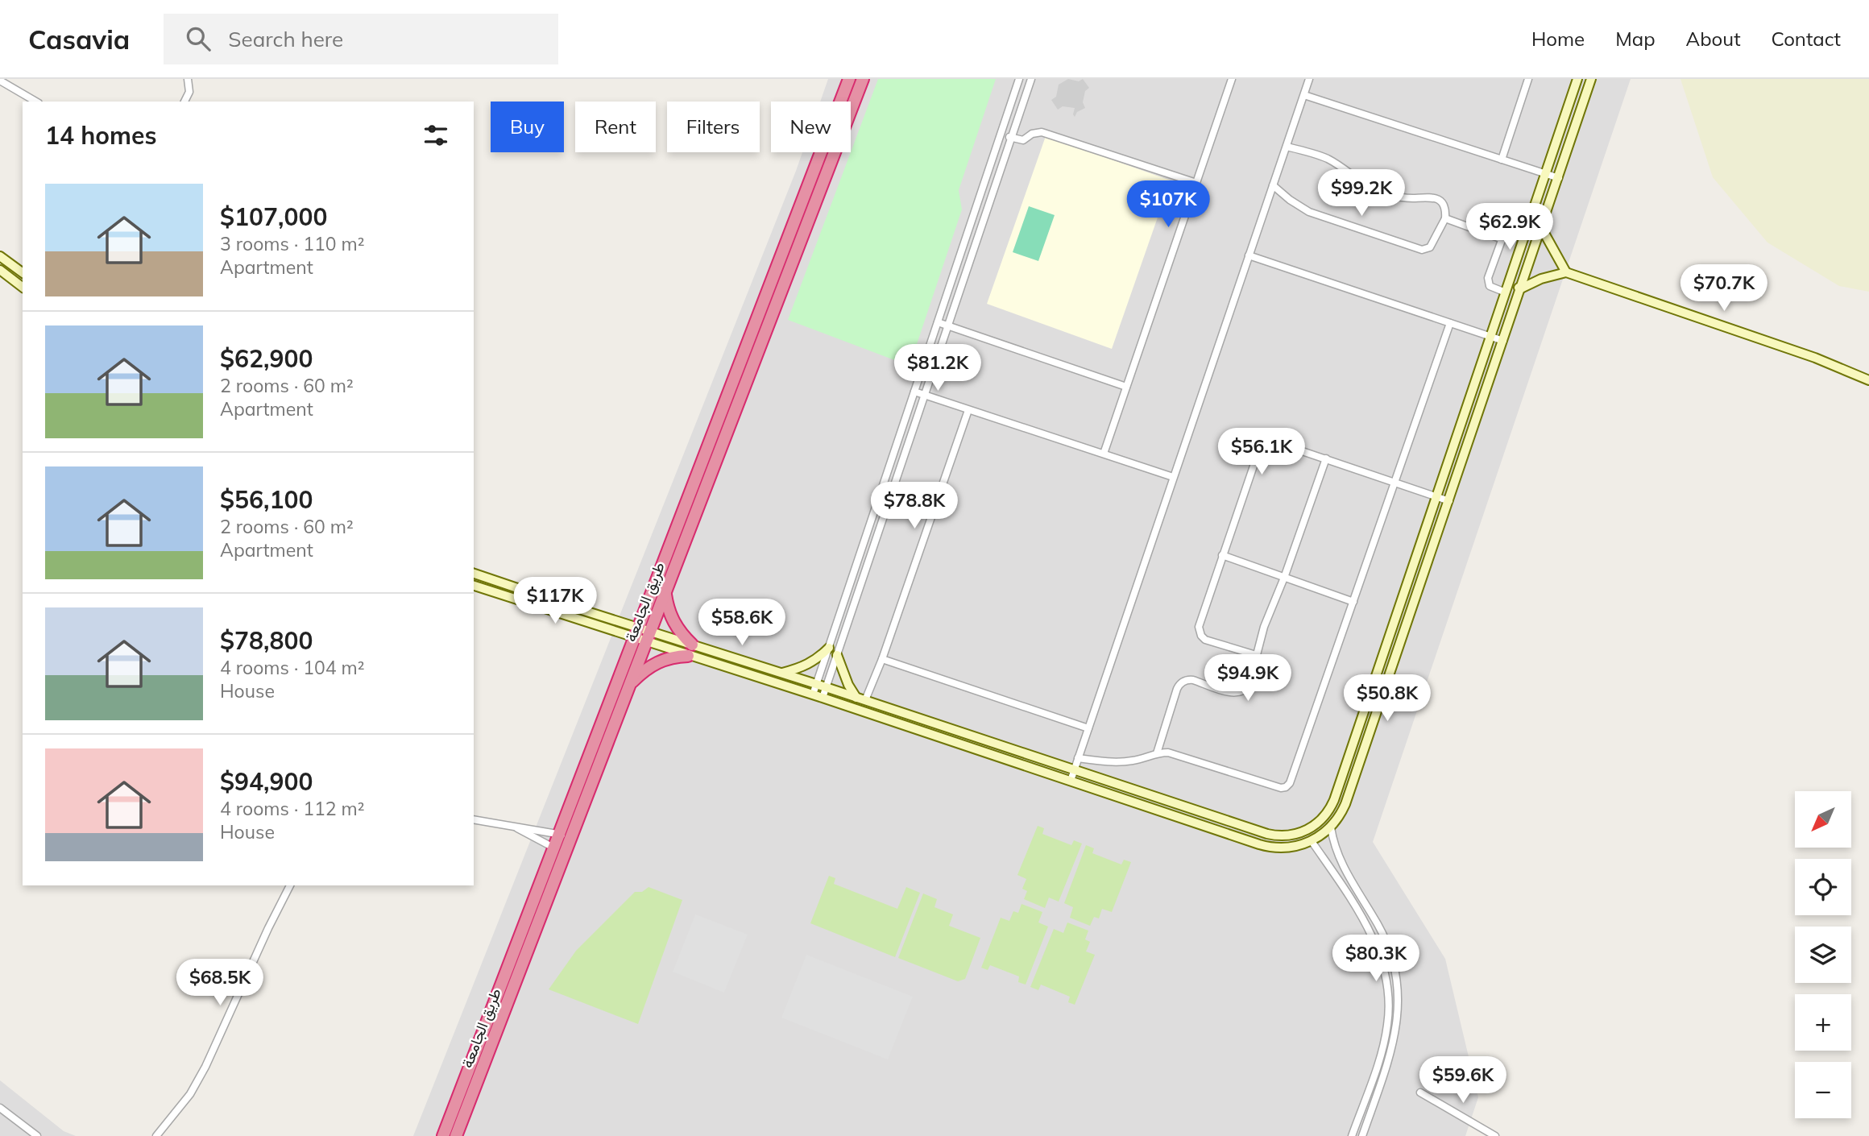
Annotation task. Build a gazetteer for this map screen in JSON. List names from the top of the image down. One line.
{"streets":{"highway":["طريق الجامعة"]},"north":"bottom left","page":{"header":"Casavia","search":"Search here","nav":["Home","Map","About","Contact"],"chip":["Buy","Rent","Filters","New"],"heading":"14 homes","price":["$99.2K","$107K","$62.9K","$70.7K","$81.2K","$56.1K","$78.8K","$117K","$58.6K","$94.9K","$50.8K","$80.3K","$68.5K","$59.6K"],"list":[{"name":"$107,000","note":"3 rooms · 110 m² · Apartment"},{"name":"$62,900","note":"2 rooms · 60 m² · Apartment"},{"name":"$56,100","note":"2 rooms · 60 m² · Apartment"},{"name":"$78,800","note":"4 rooms · 104 m² · House"},{"name":"$94,900","note":"4 rooms · 112 m² · House"}],"map_buttons":["+","−"]}}
